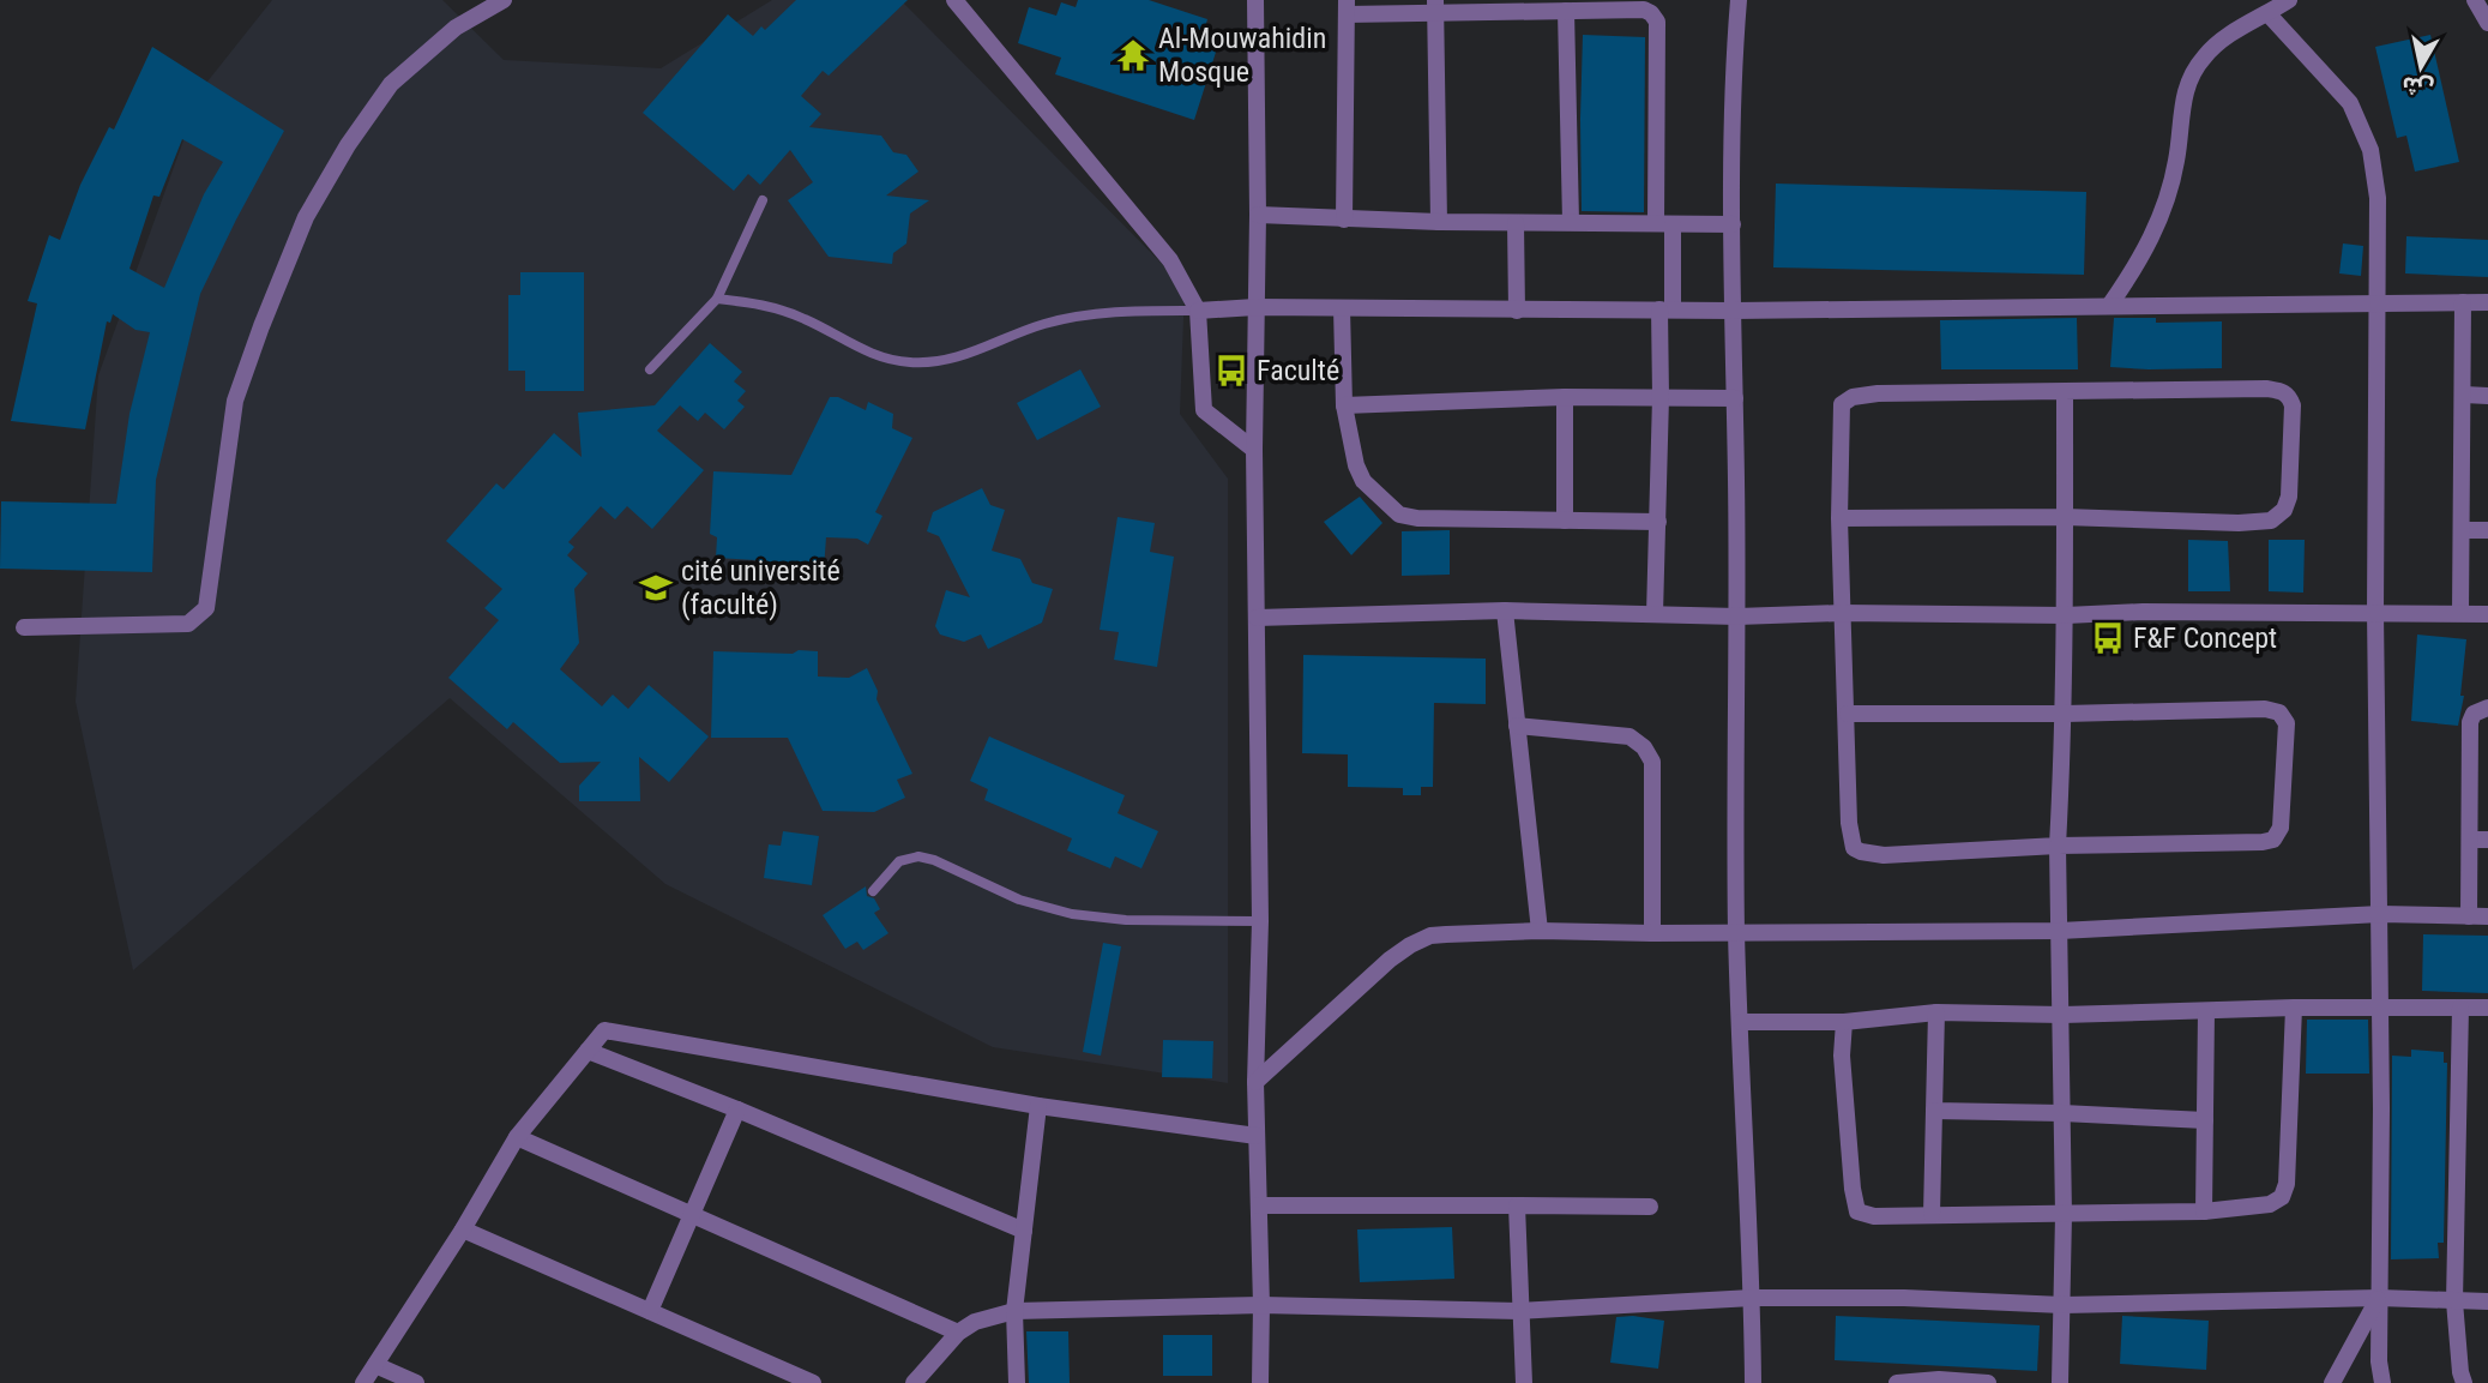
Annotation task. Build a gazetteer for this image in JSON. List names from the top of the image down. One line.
{"places":{"temple":["Al-Mouwahidin Mosque"],"bus stop":["Faculté","F&F Concept"],"school or university":["cité université (faculté)"]},"north":"bottom"}
